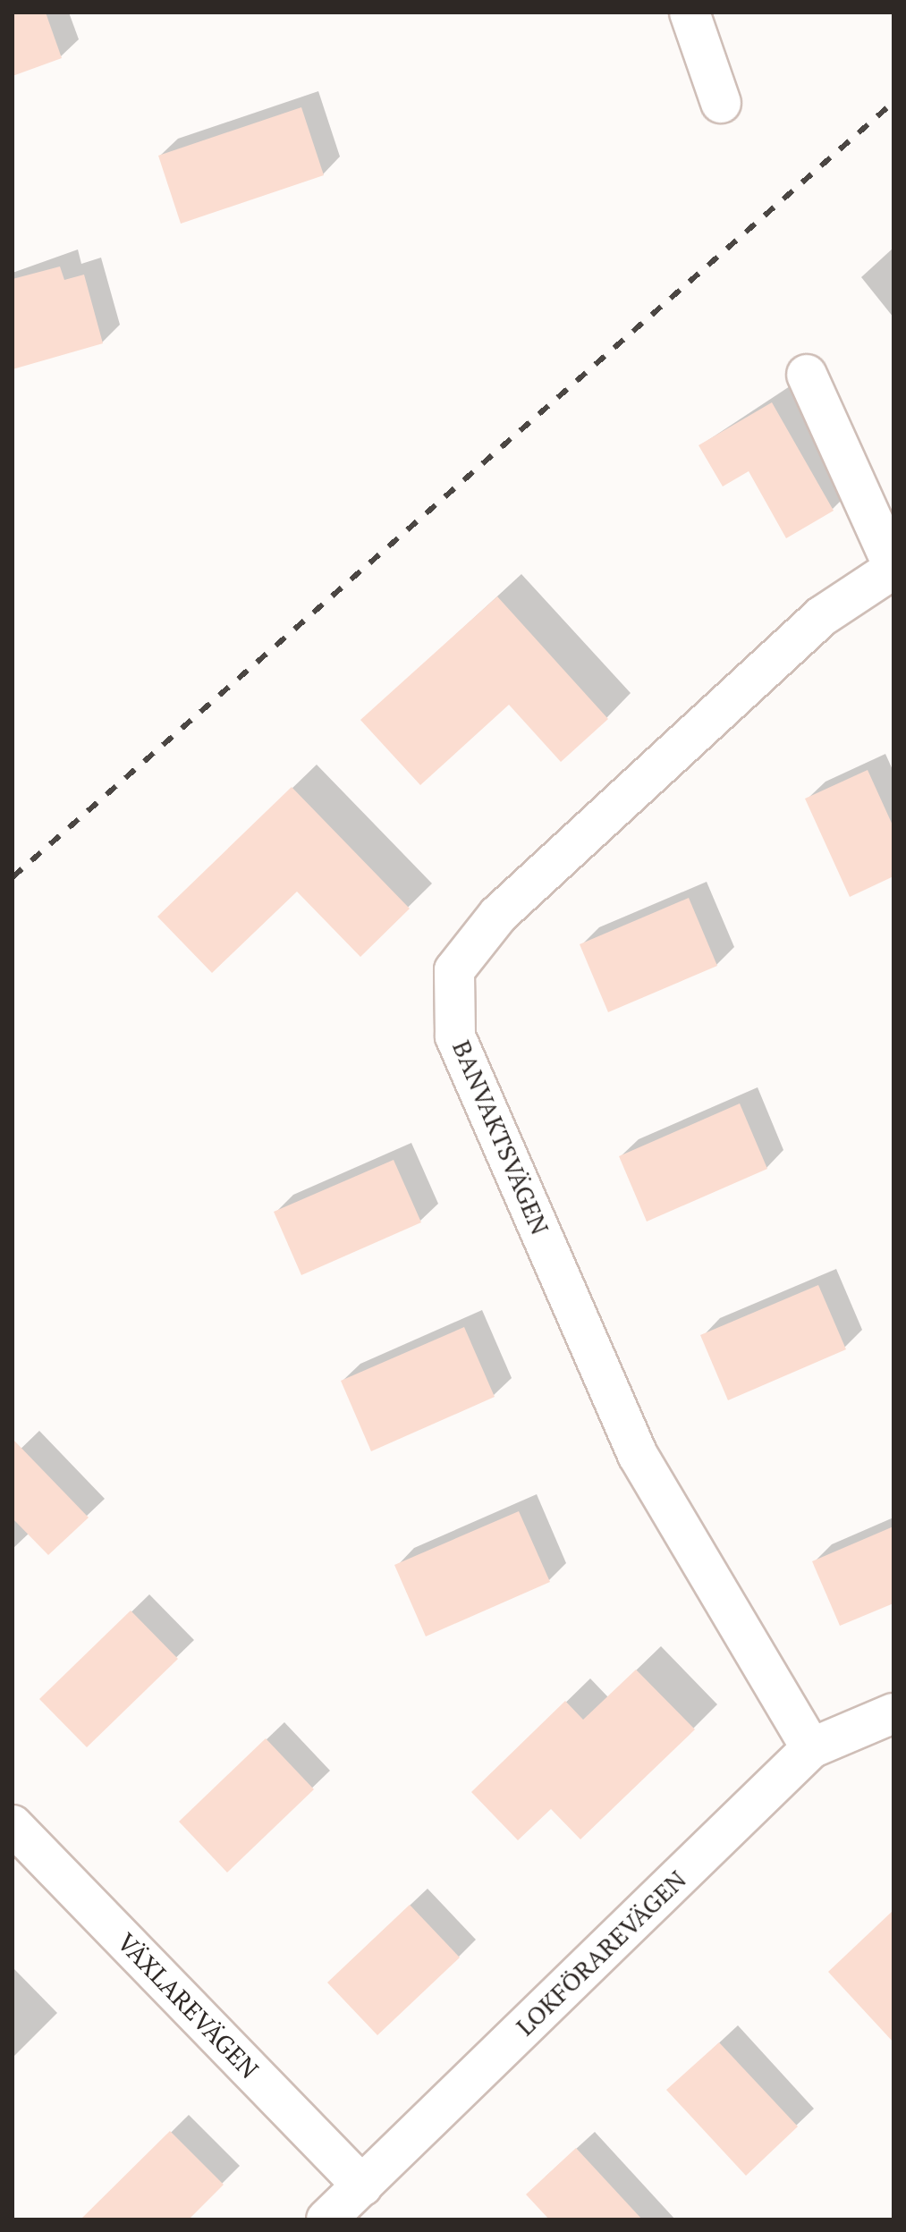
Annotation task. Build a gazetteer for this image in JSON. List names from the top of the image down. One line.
{"streets":{"street":["BANVAKTSVÄGEN","LOKFÖRAREVÄGEN","VÄXLAREVÄGEN"]},"crossings":[["BANVAKTSVÄGEN","LOKFÖRAREVÄGEN"],["LOKFÖRAREVÄGEN","VÄXLAREVÄGEN"]]}
